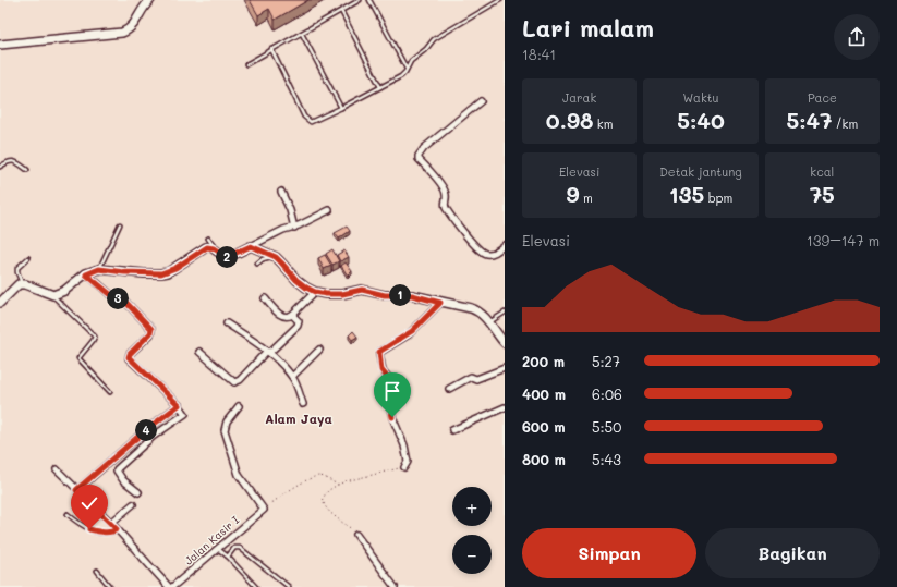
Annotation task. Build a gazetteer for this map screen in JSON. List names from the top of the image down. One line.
{"streets":{"street":["Jalan Kasir I"]},"districts":["Alam Jaya"],"page":{"heading":["Lari malam","18:41"],"stats":[["Jarak","0.98 km"],["Waktu","5:40"],["Pace","5:47 /km"],["Elevasi","9 m"],["Detak jantung","135 bpm"],["kcal","75"]],"chart":["Elevasi","139–147 m"],"pins":["2","1","3","4"],"list":[{"name":"200 m","note":"5:27"},{"name":"400 m","note":"6:06"},{"name":"600 m","note":"5:50"},{"name":"800 m","note":"5:43"}],"map_buttons":["+","−"],"buttons":["Simpan","Bagikan"]}}
